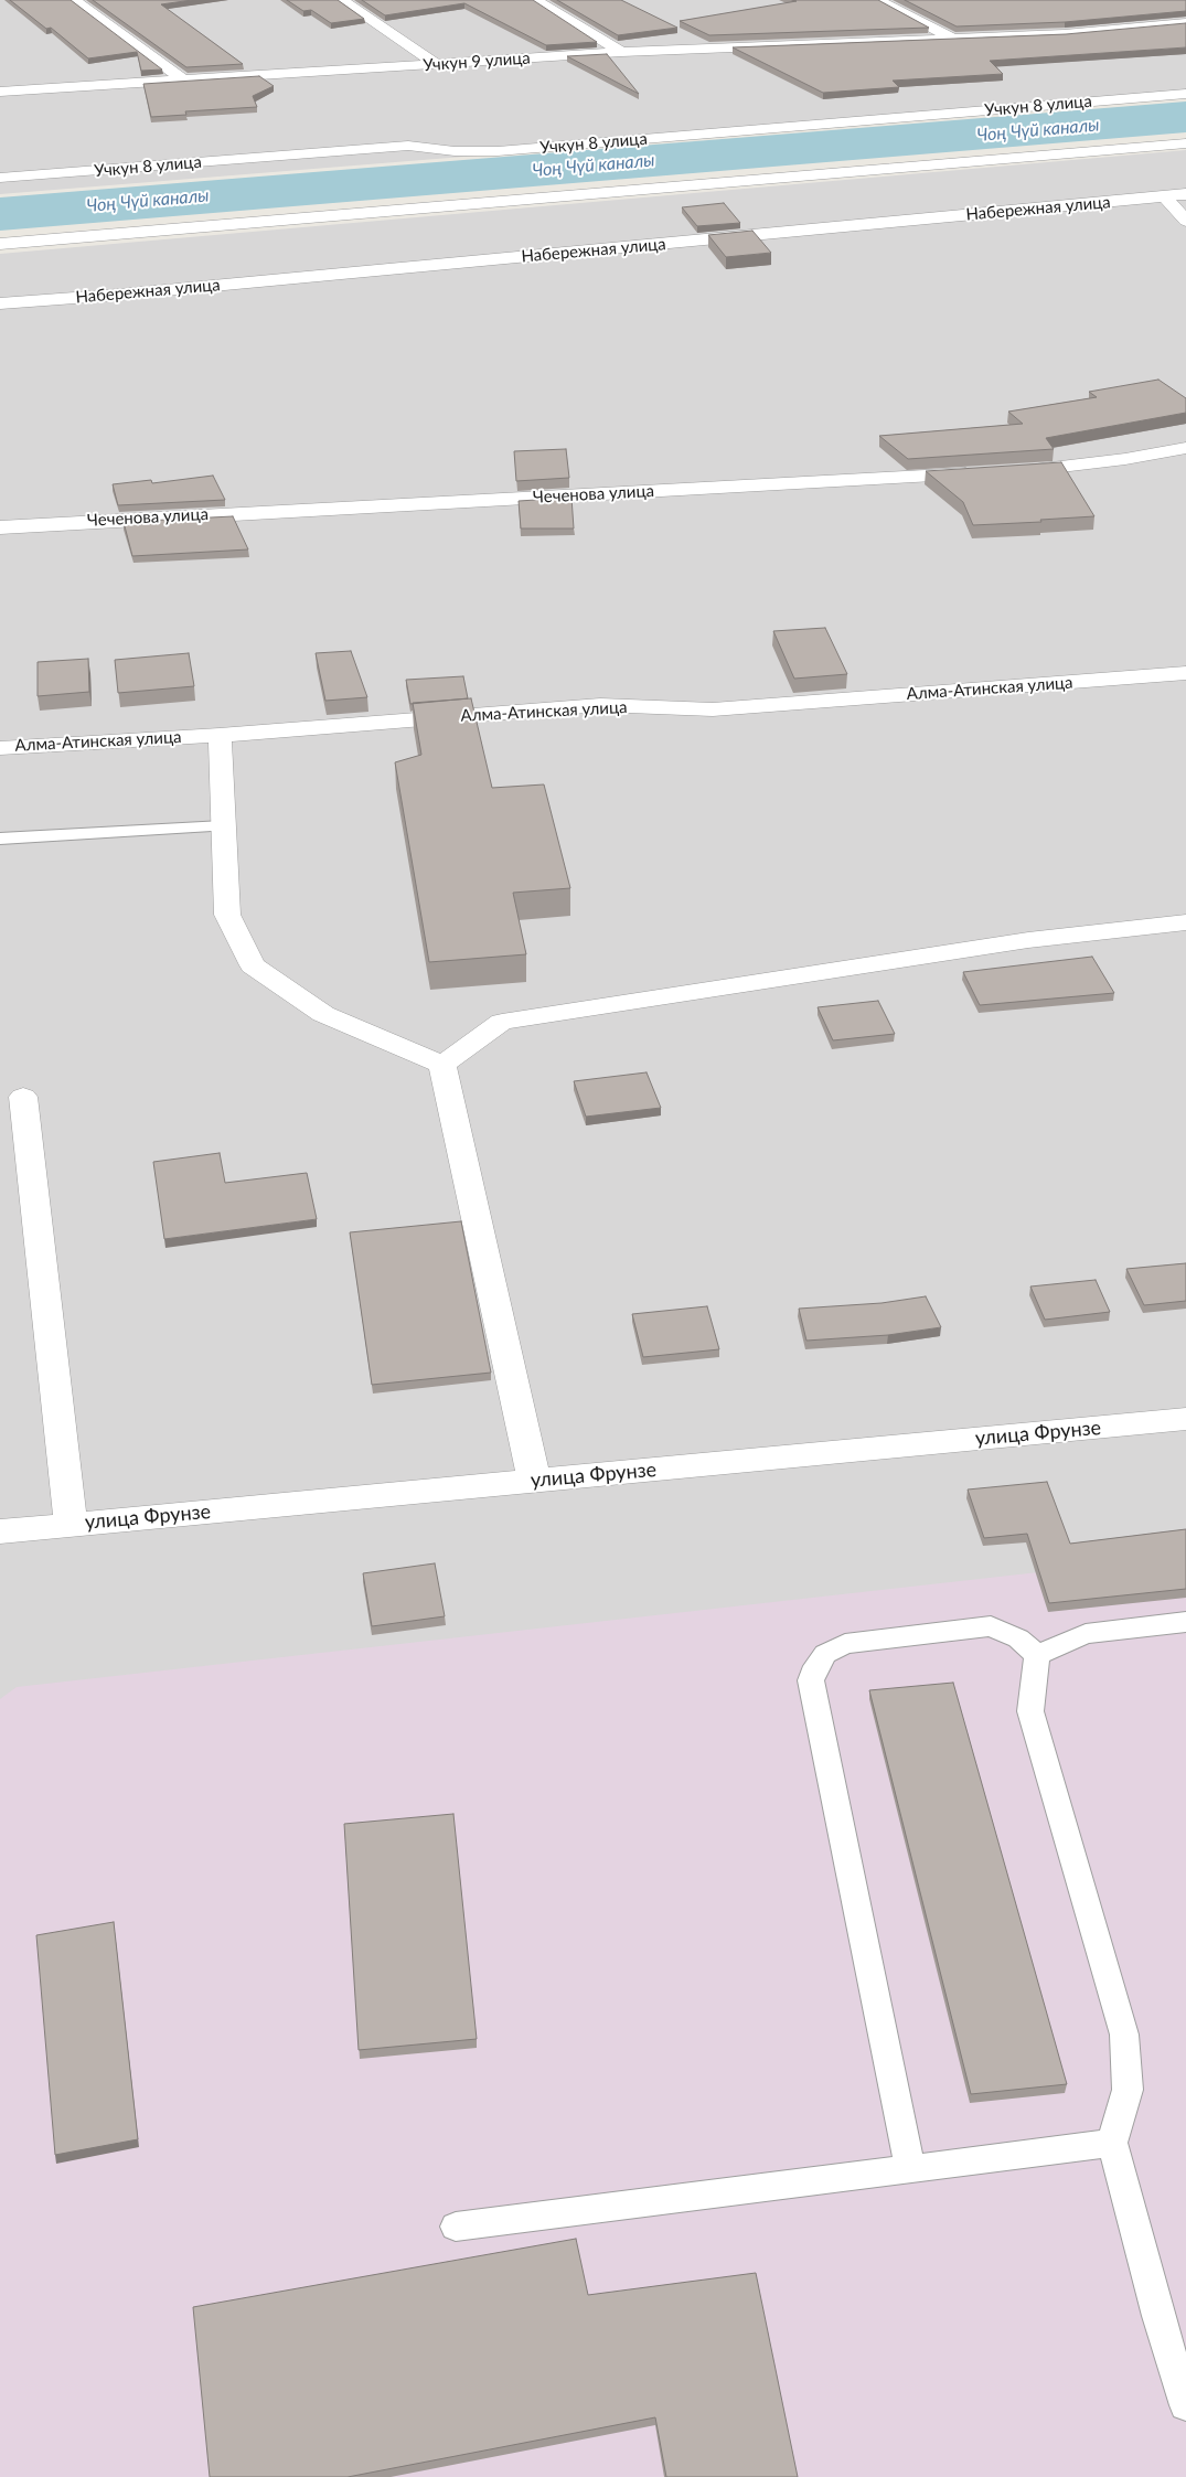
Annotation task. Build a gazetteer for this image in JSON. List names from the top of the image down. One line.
{"streets":{"street":["Учкун 9 улица","Учкун 8 улица","Набережная улица","Чеченова улица","Алма-Атинская улица","улица Фрунзе"]},"water":["Чоң Чүй каналы"]}
